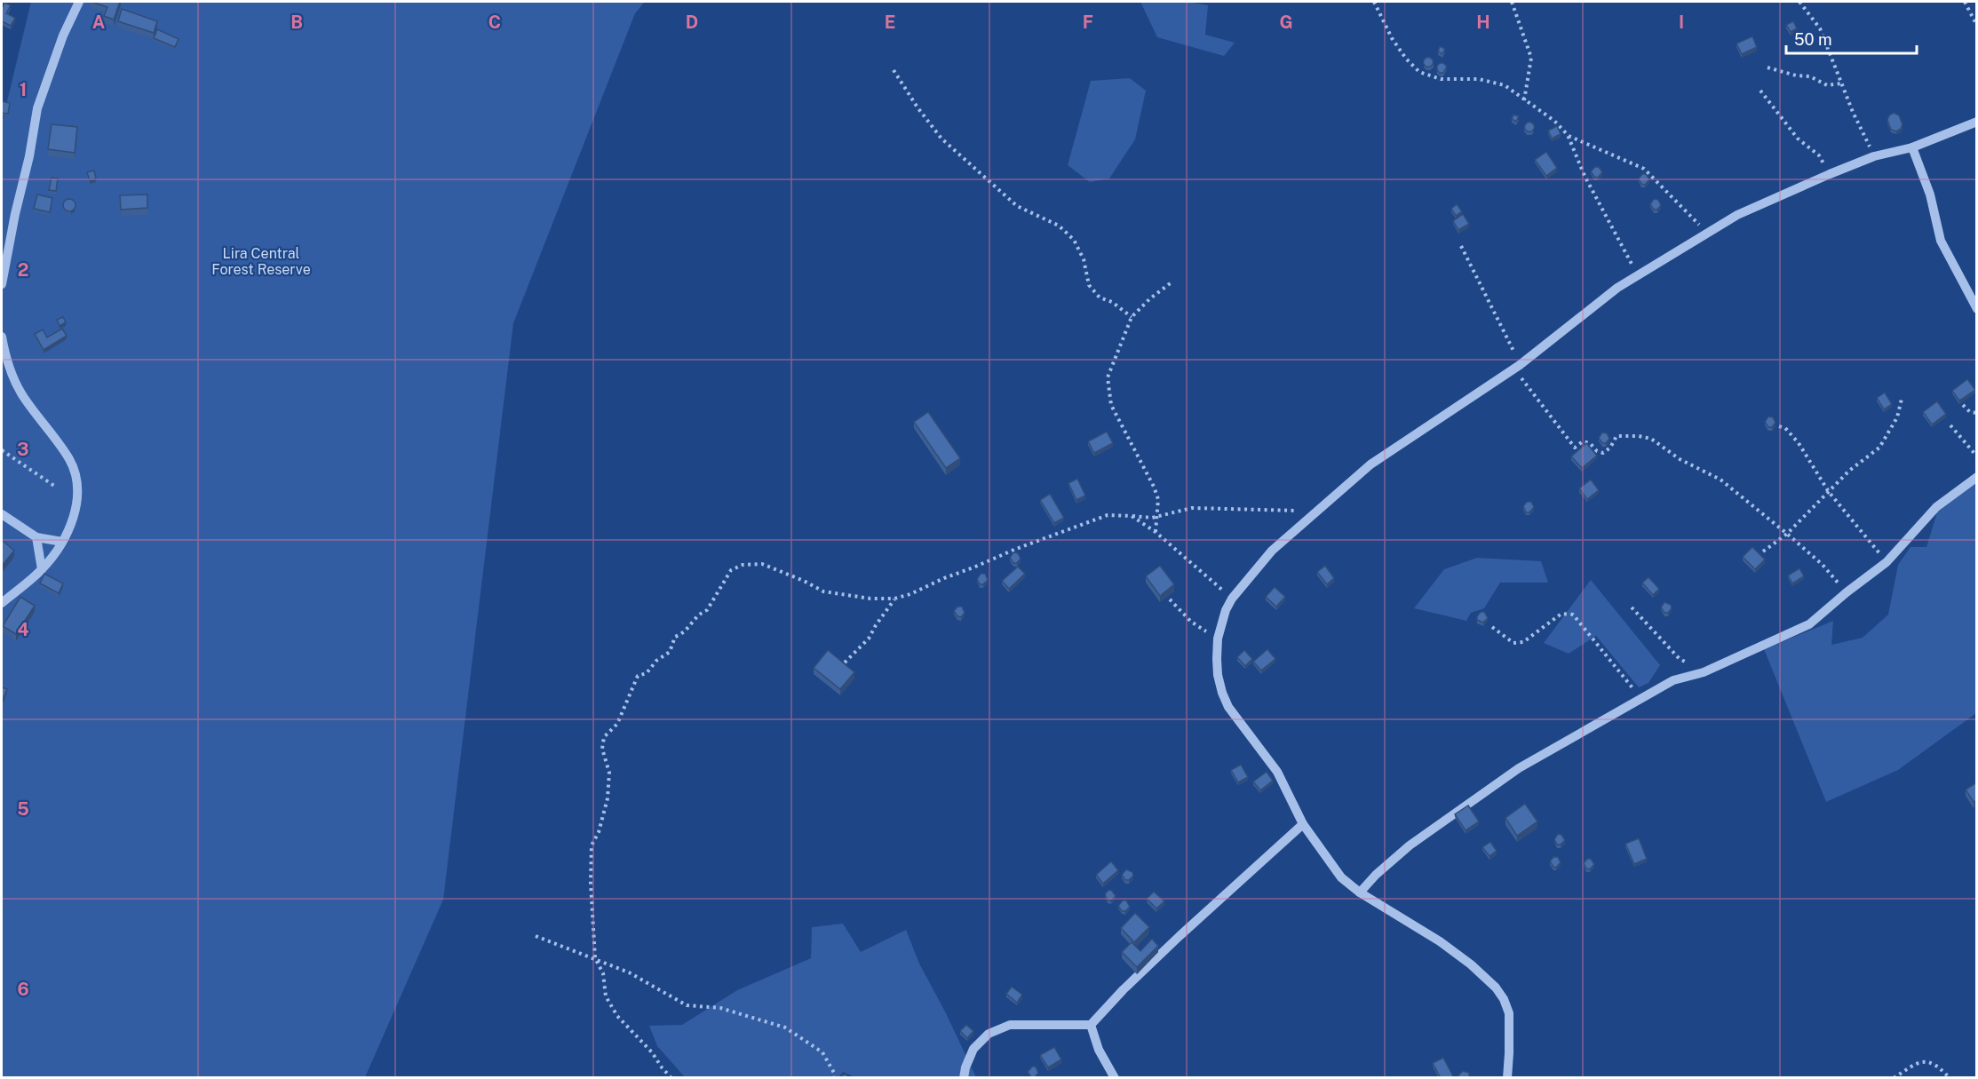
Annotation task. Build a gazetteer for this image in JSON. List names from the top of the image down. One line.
{"parks":["Lira Central Forest Reserve"],"scale_bar":"50 m","grid":{"columns":["A","B","C","D","E","F","G","H","I"],"rows":["1","2","3","4","5","6"]}}
